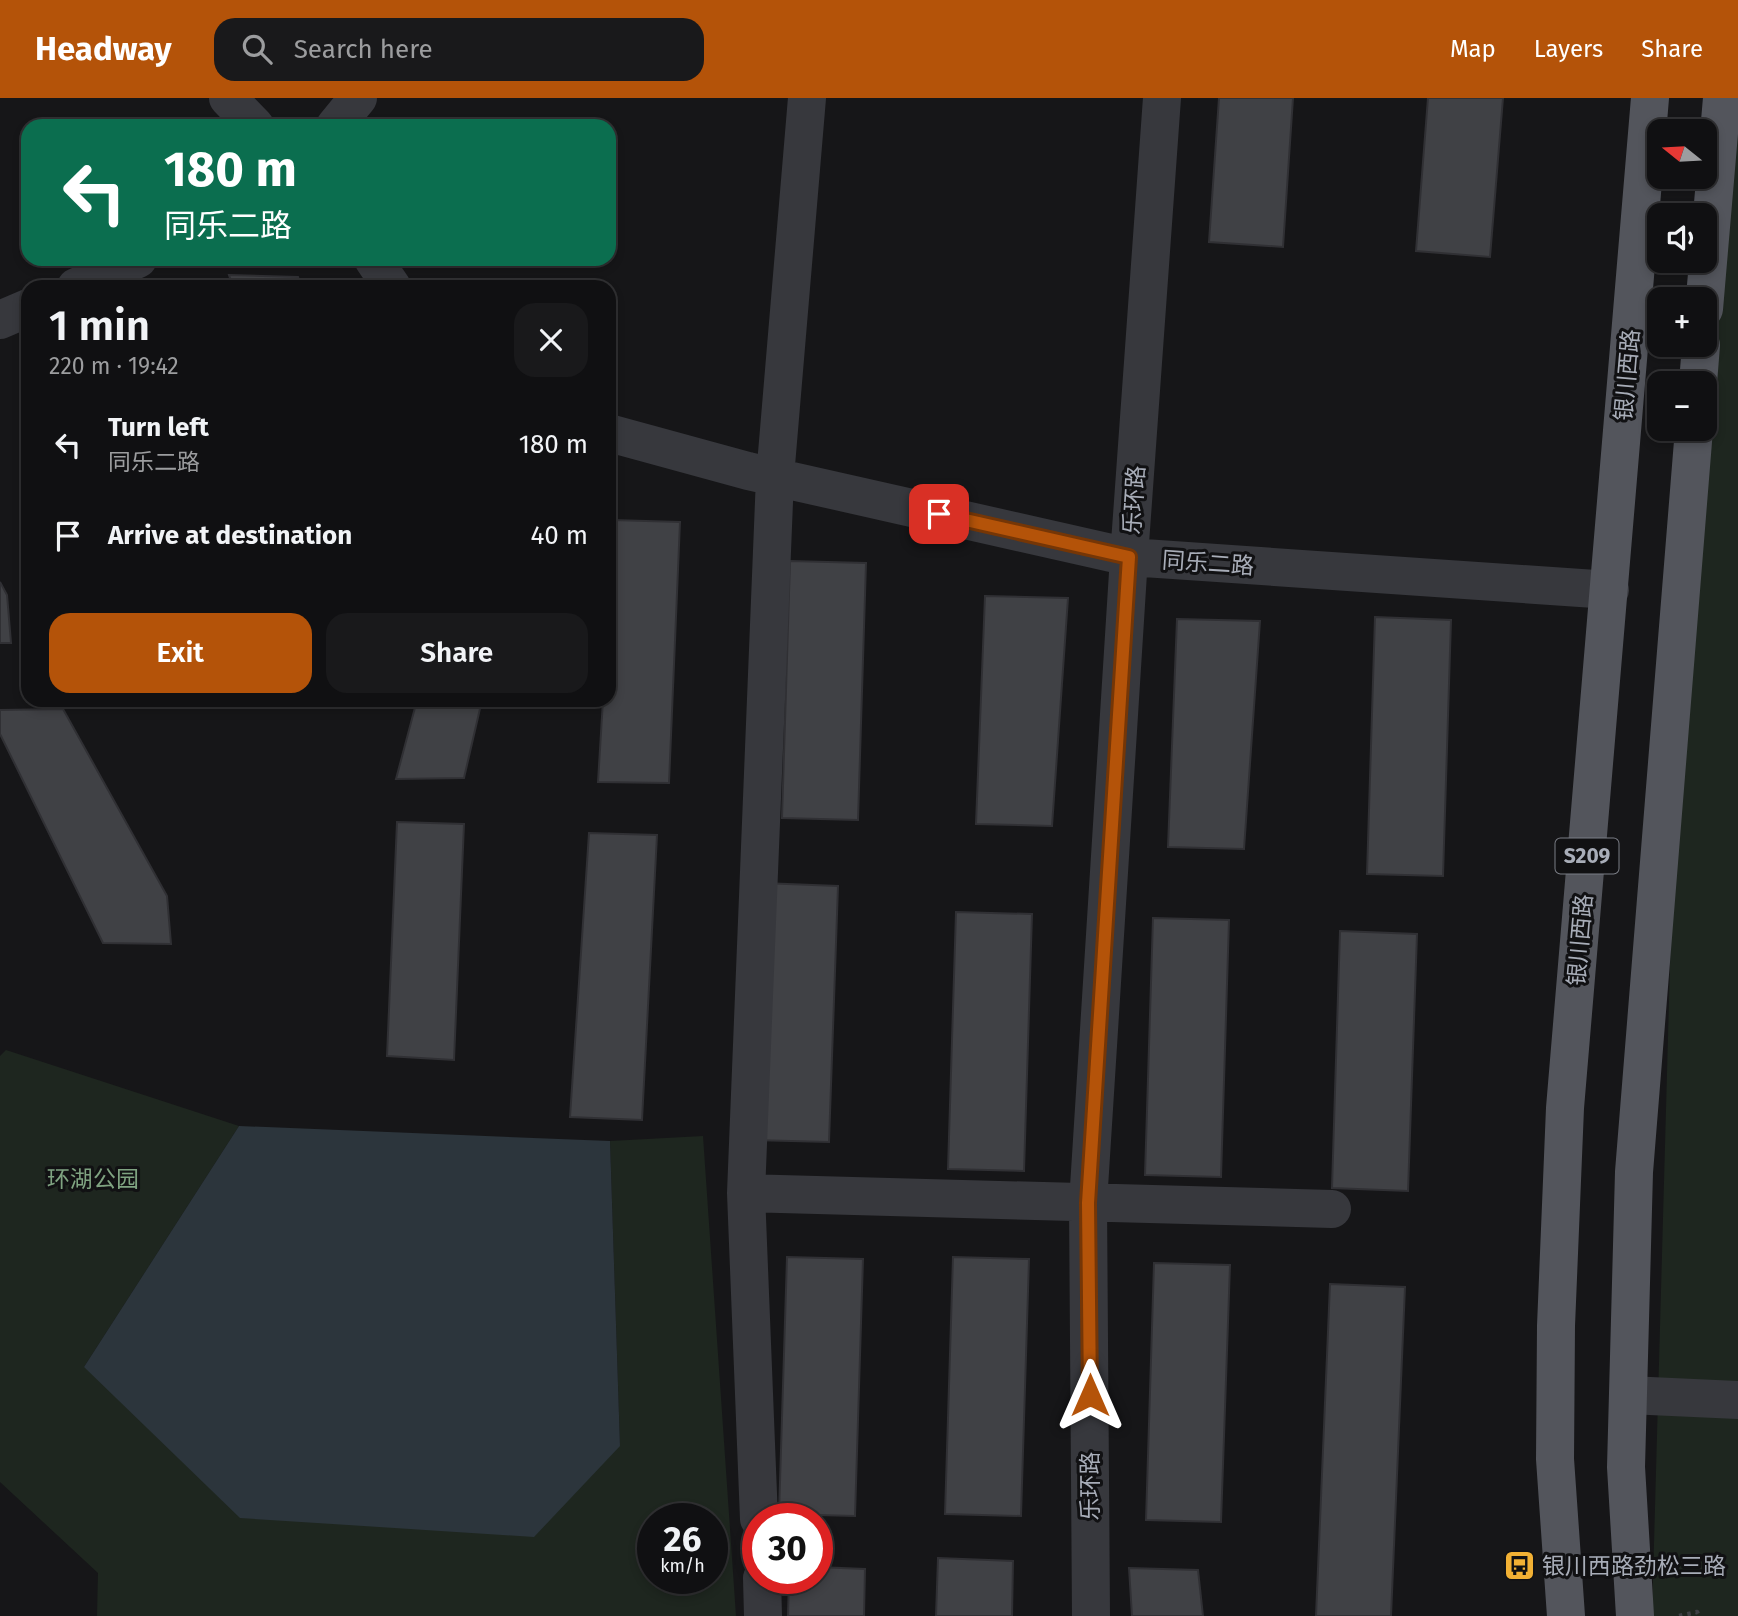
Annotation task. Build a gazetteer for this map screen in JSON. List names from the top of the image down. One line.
{"streets":{"main road":["银川西路","S209"],"street":["乐环路","同乐二路"]},"crossings":[["银川西路","同乐二路"],["乐环路","同乐二路"]],"parks":["环湖公园"],"places":{"bus stop":["银川西路劲松三路"]},"north":"left","page":{"header":"Headway","search":"Search here","nav":["Map","Layers","Share"],"map_buttons":["+","−"],"turn":["180 m","同乐二路"],"heading":["1 min","220 m · 19:42"],"list":[{"name":"Turn left","note":"同乐二路","value":"180 m"},{"name":"Arrive at destination","value":"40 m"}],"buttons":["Exit","Share"],"speed":"26 km/h","limit":"30"}}
